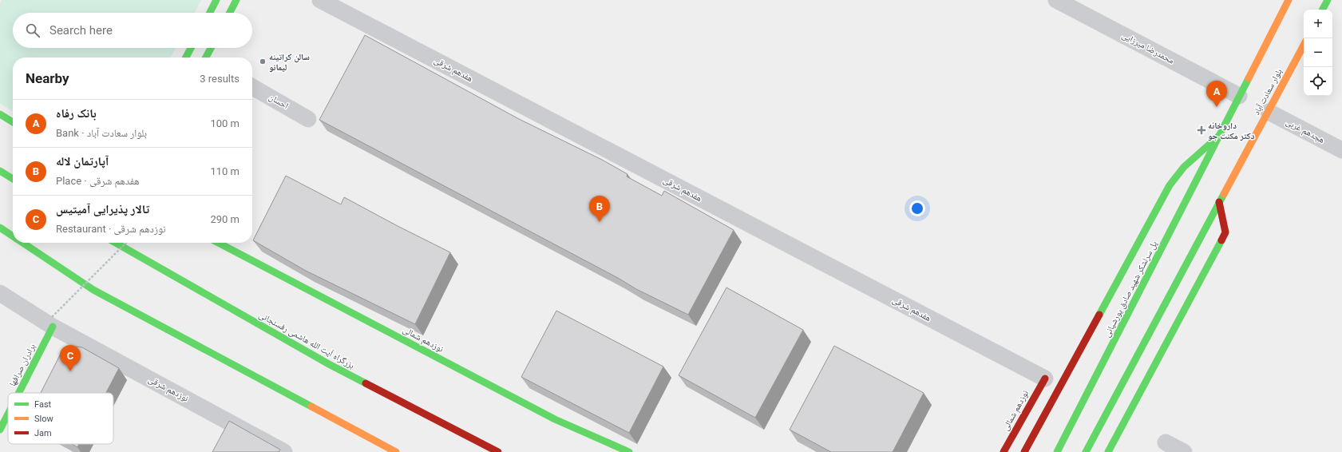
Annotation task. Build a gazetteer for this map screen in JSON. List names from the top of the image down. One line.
{"streets":{"main road":["بلوار سعادت آباد","پل سرلشکر شهید صادق پورشیانی","نوزدهم شمالی","بزرگراه آیت الله هاشمی رفسنجانی","برادران صرافها"],"street":["محمدرضا میرزایی","هفدهم شرقی","احسان","هجدهم غربی","نوزدهم شرقی"]},"crossings":[["هفدهم شرقی","نوزدهم شمالی"],["بلوار سعادت آباد","هجدهم غربی"],["برادران صرافها","نوزدهم شرقی"]],"places":{"other":["سالن کراتینه لیمانو"],"health":["داروخانه دکتر مکنت جو"]},"legend":["Fast","Slow","Jam"],"page":{"map_buttons":["+","−"],"search":"Search here","heading":["Nearby","3 results"],"pins":["A","B","C"],"list":[{"mark":"A","name":"بانک رفاه","note":"Bank · بلوار سعادت آباد","value":"100 m"},{"mark":"B","name":"آپارتمان لاله","note":"Place · هفدهم شرقی","value":"110 m"},{"mark":"C","name":"تالار پذیرایی آمیتیس","note":"Restaurant · نوزدهم شرقی","value":"290 m"}]}}
